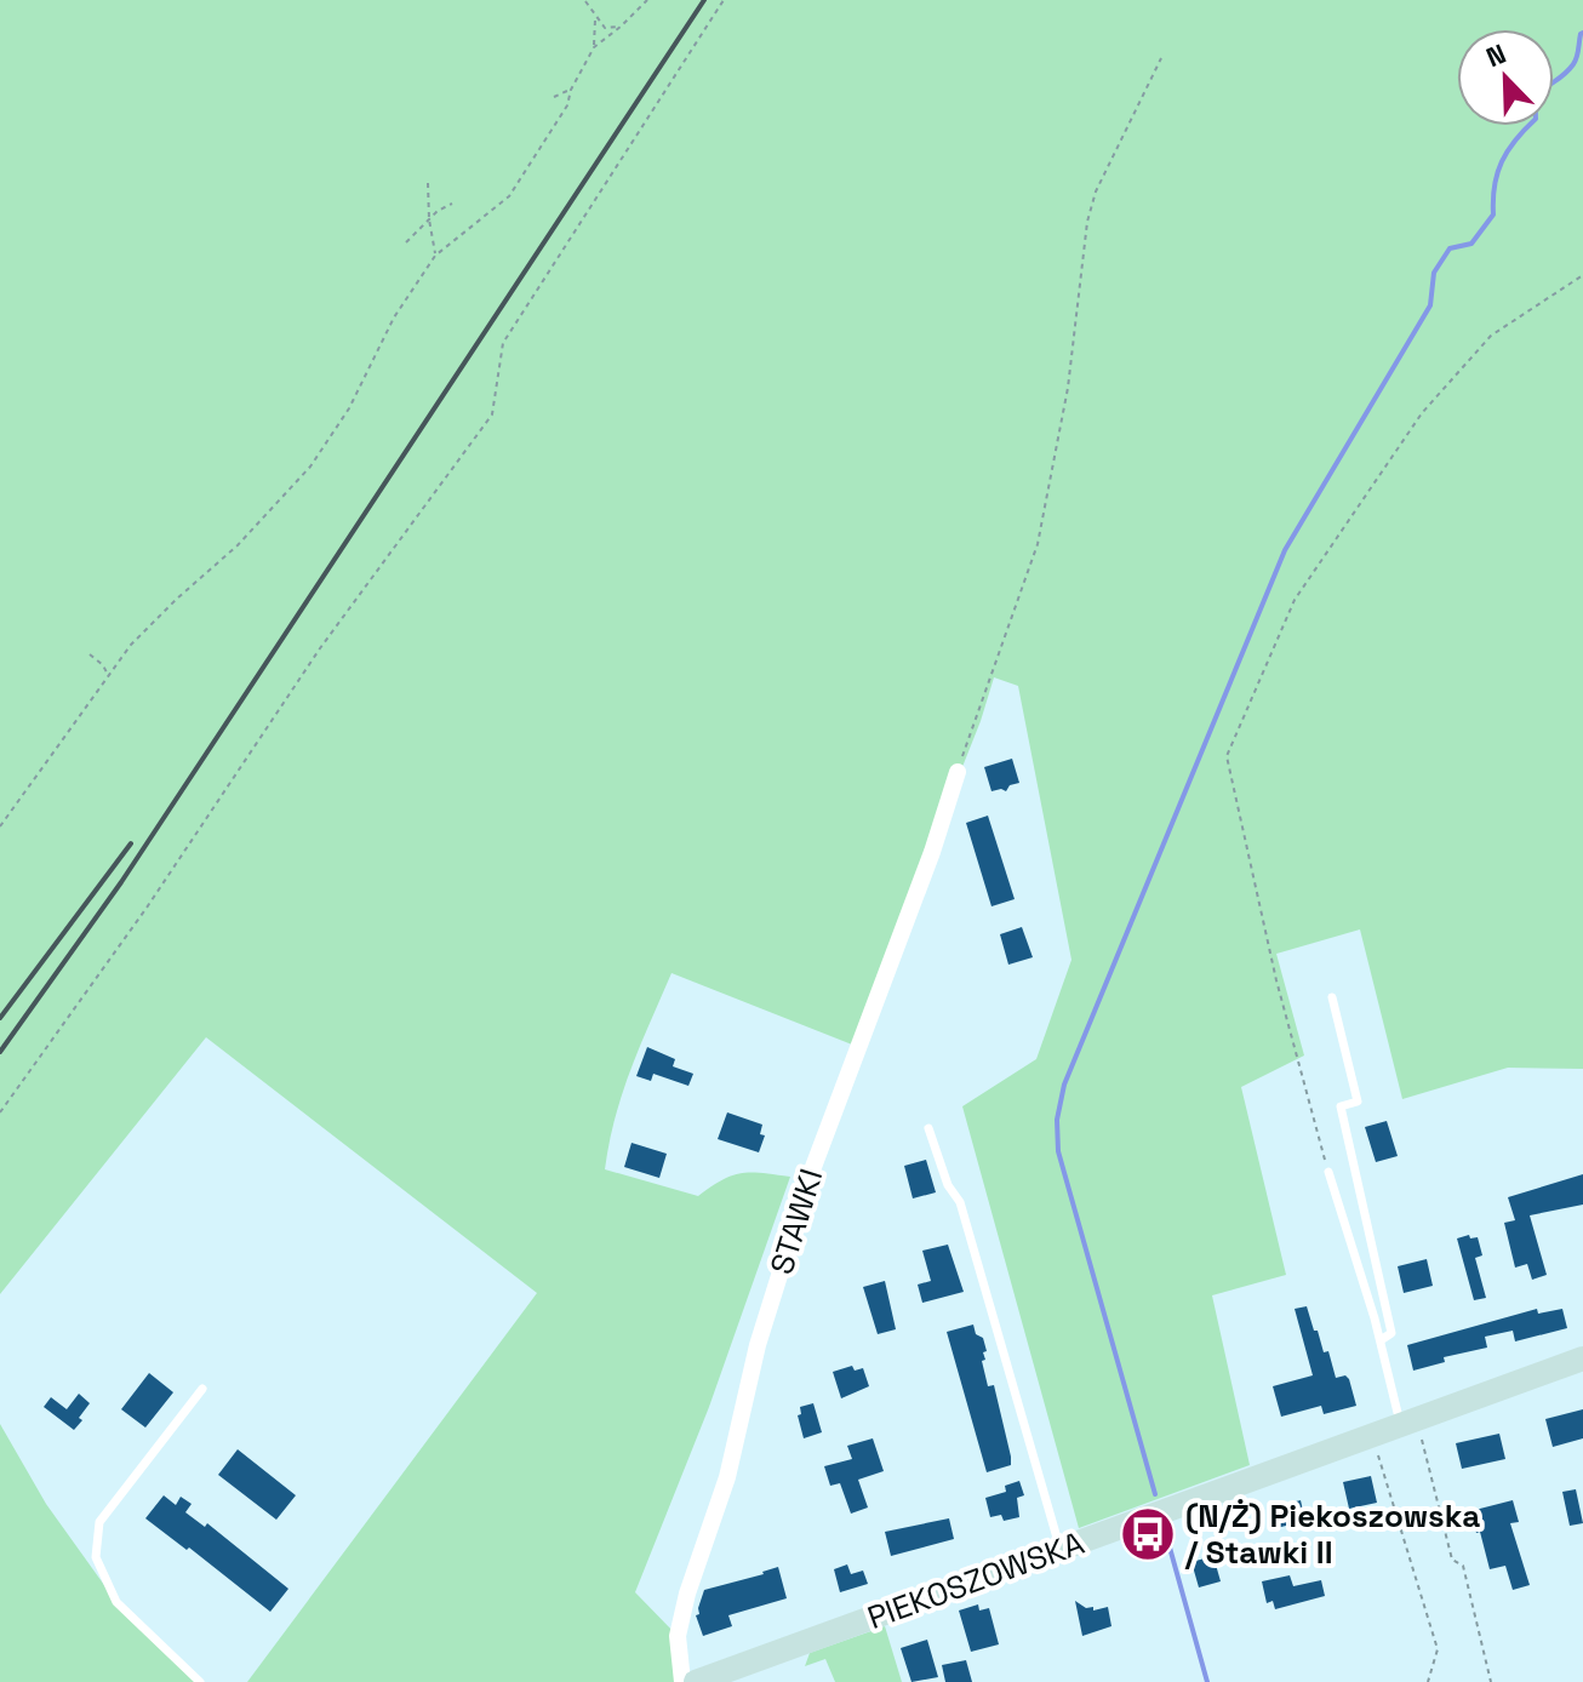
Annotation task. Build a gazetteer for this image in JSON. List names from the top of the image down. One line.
{"streets":{"main road":["PIEKOSZOWSKA"],"street":["STAWKI"]},"places":{"bus stop":["(N/Ż) Piekoszowska / Stawki II"]},"north":"top left"}
